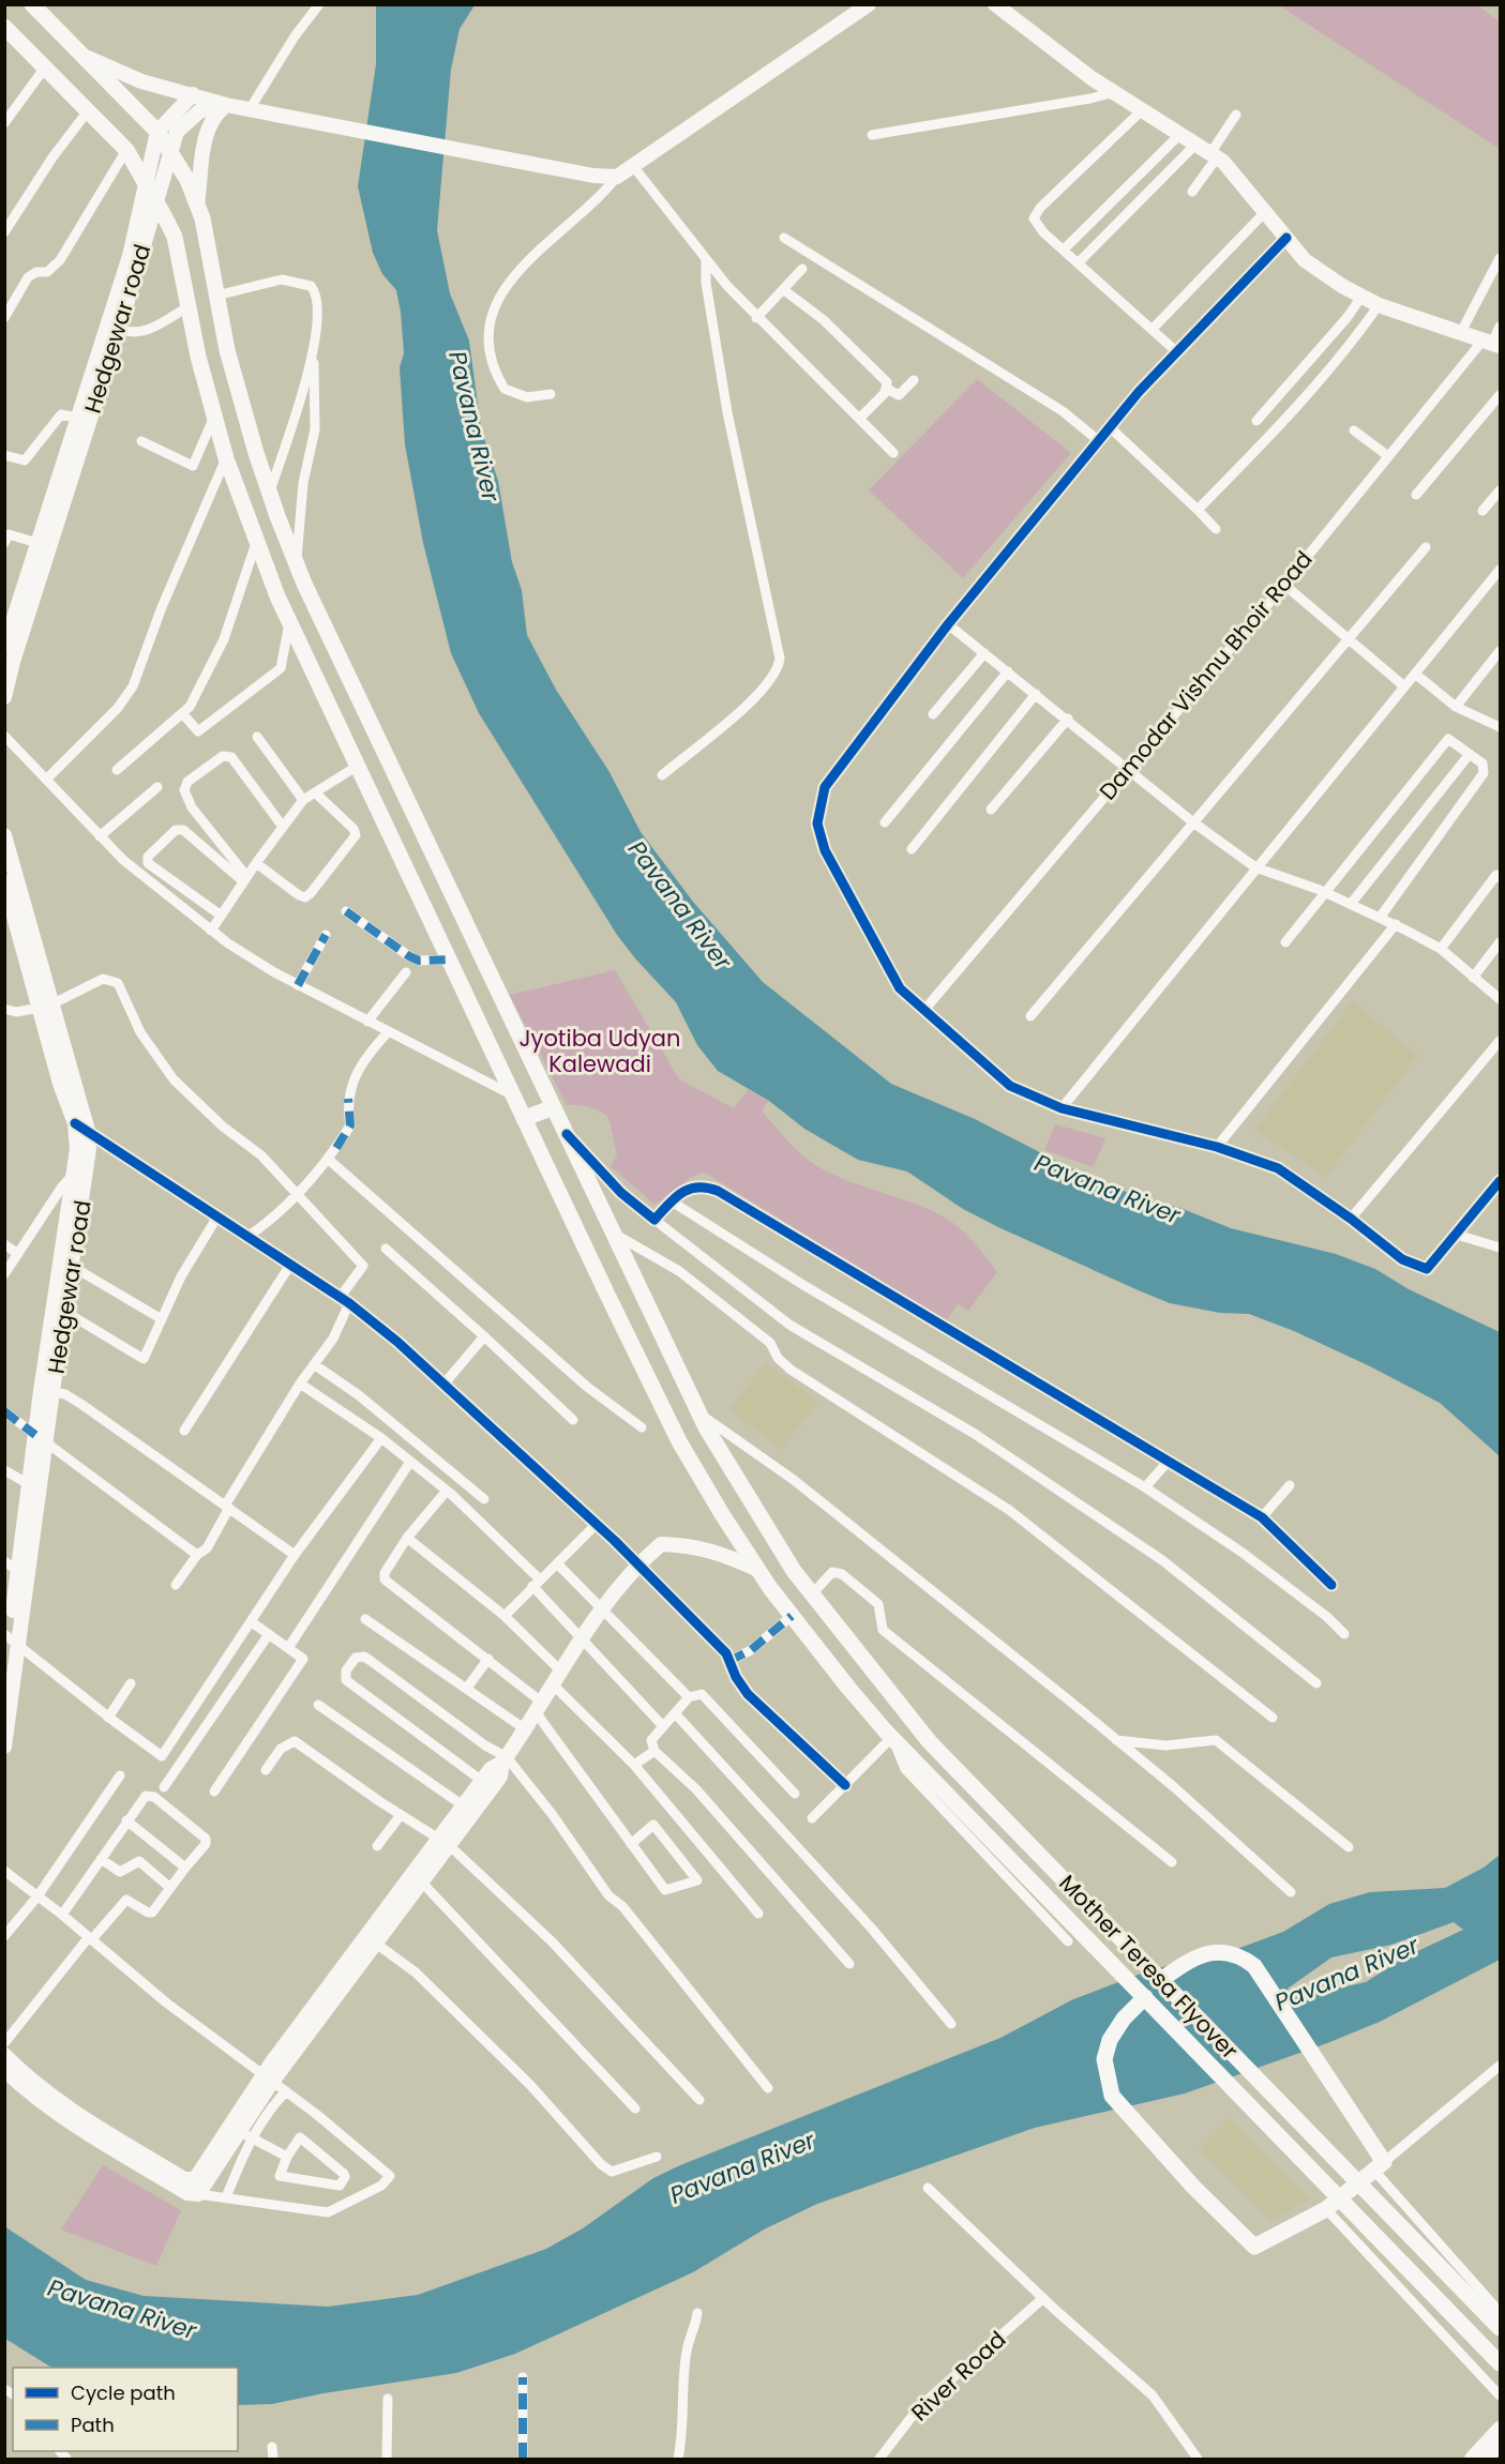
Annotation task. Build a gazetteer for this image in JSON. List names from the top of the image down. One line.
{"streets":{"main road":["Hedgewar road","Mother Teresa Flyover"],"street":["Damodar Vishnu Bhoir Road","River Road"]},"crossings":[["Hedgewar road","Mother Teresa Flyover"]],"water":["Pavana River"],"parks":["Jyotiba Udyan Kalewadi"],"legend":["Cycle path","Path"]}
